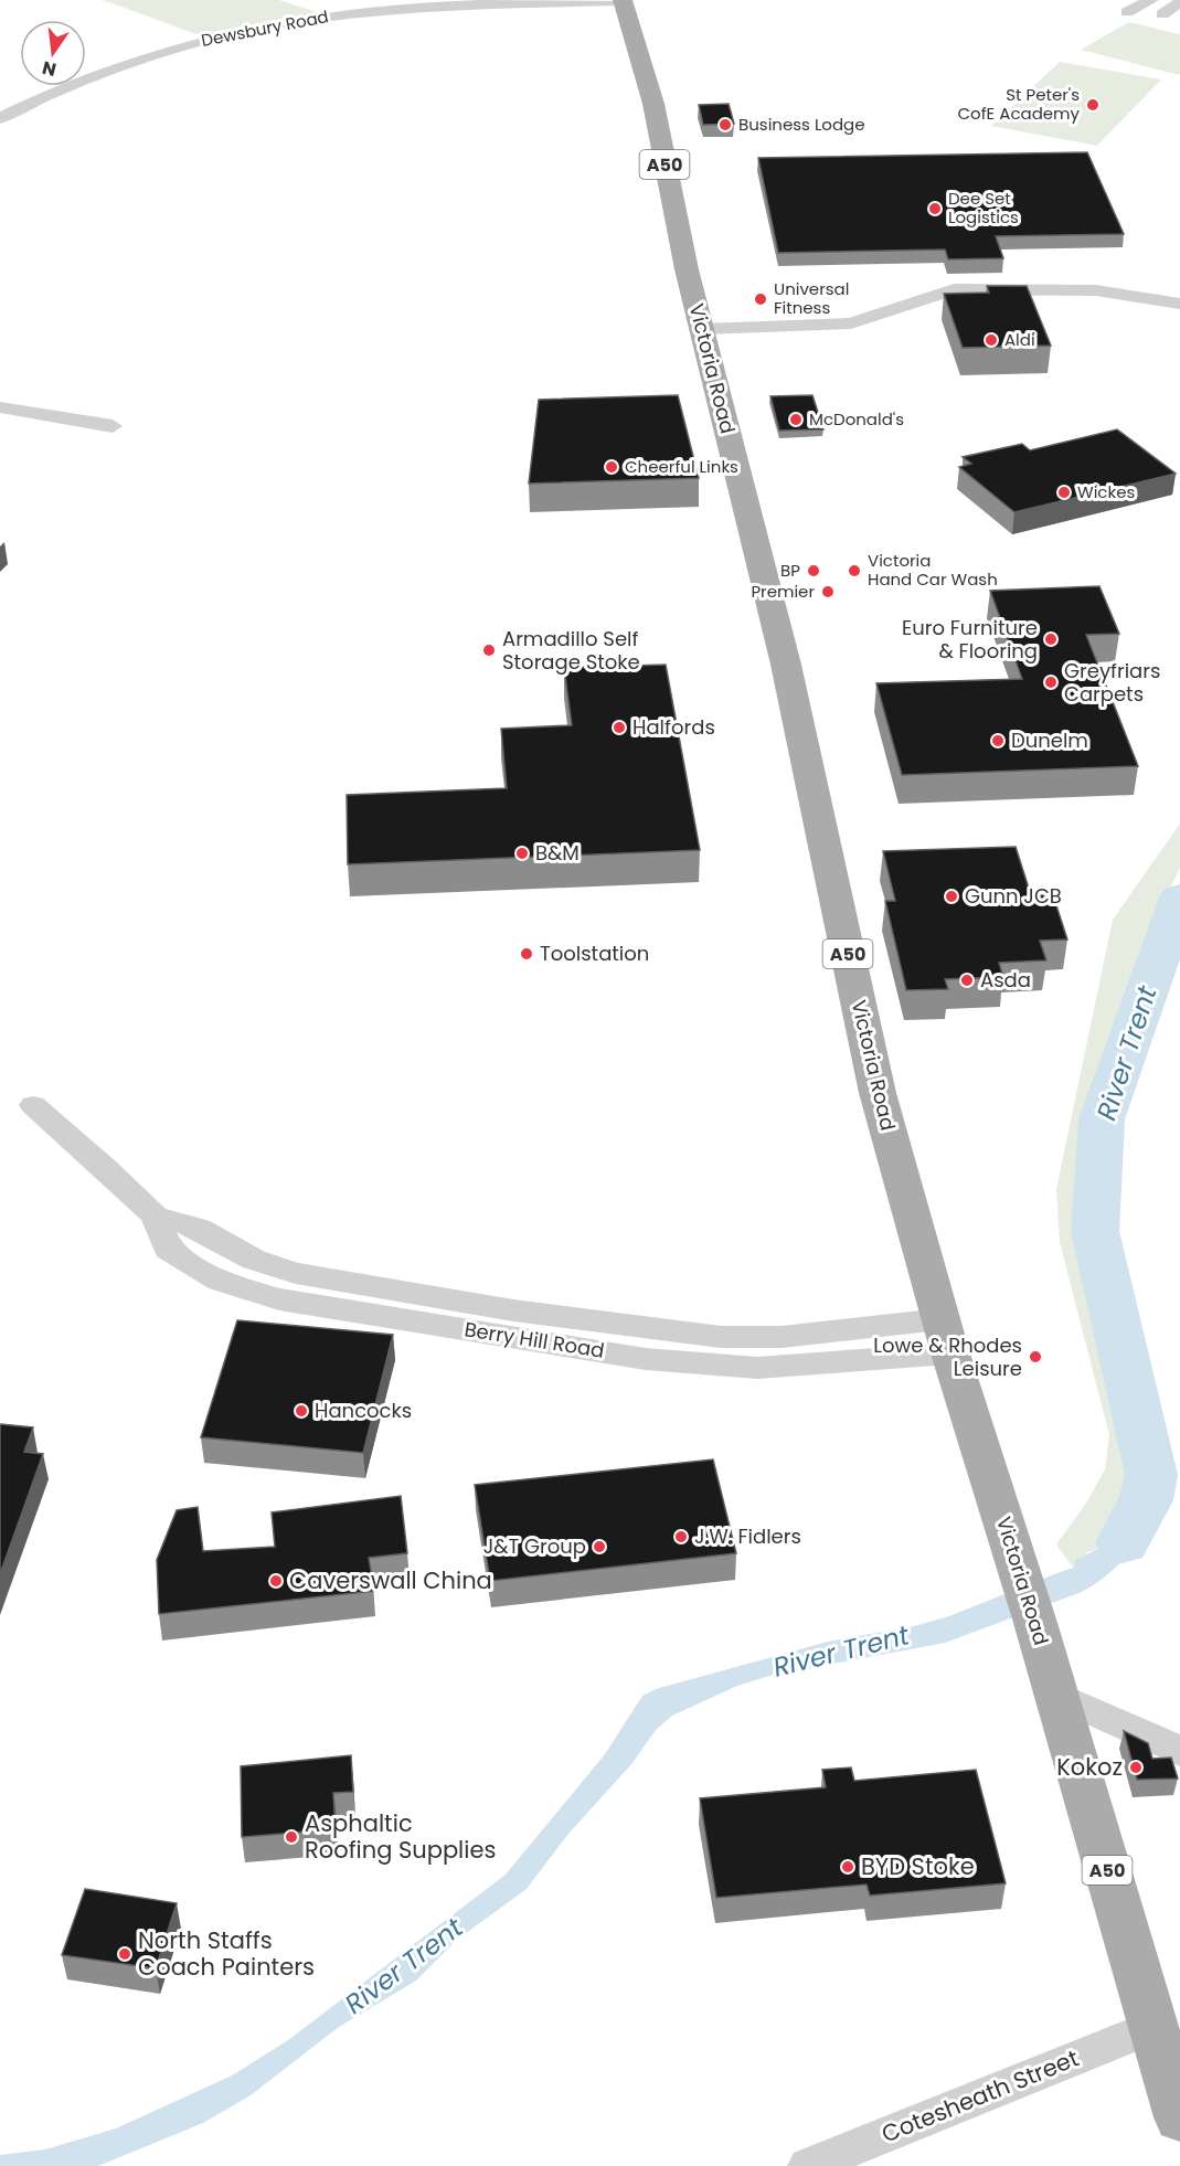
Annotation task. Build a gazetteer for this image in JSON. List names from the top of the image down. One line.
{"streets":{"main road":["A50","Victoria Road"],"street":["Dewsbury Road","Berry Hill Road","Cotesheath Street"]},"crossings":[["Dewsbury Road","Victoria Road"],["Victoria Road","Berry Hill Road"],["Victoria Road","Cotesheath Street"]],"water":["River Trent"],"places":["St Peter's CofE Academy","Business Lodge","Dee Set Logistics","Universal Fitness","Aldi","McDonald's","Cheerful Links","Wickes","BP","Victoria Hand Car Wash","Premier","Euro Furniture & Flooring","Armadillo Self Storage Stoke","Greyfriars Carpets","Halfords","Dunelm","B&M","Gunn JCB","Toolstation","Asda","Lowe & Rhodes Leisure","Hancocks","J.W. Fidlers","J&T Group","Caverswall China","Kokoz","Asphaltic Roofing Supplies","BYD Stoke","North Staffs Coach Painters"],"north":"bottom"}
